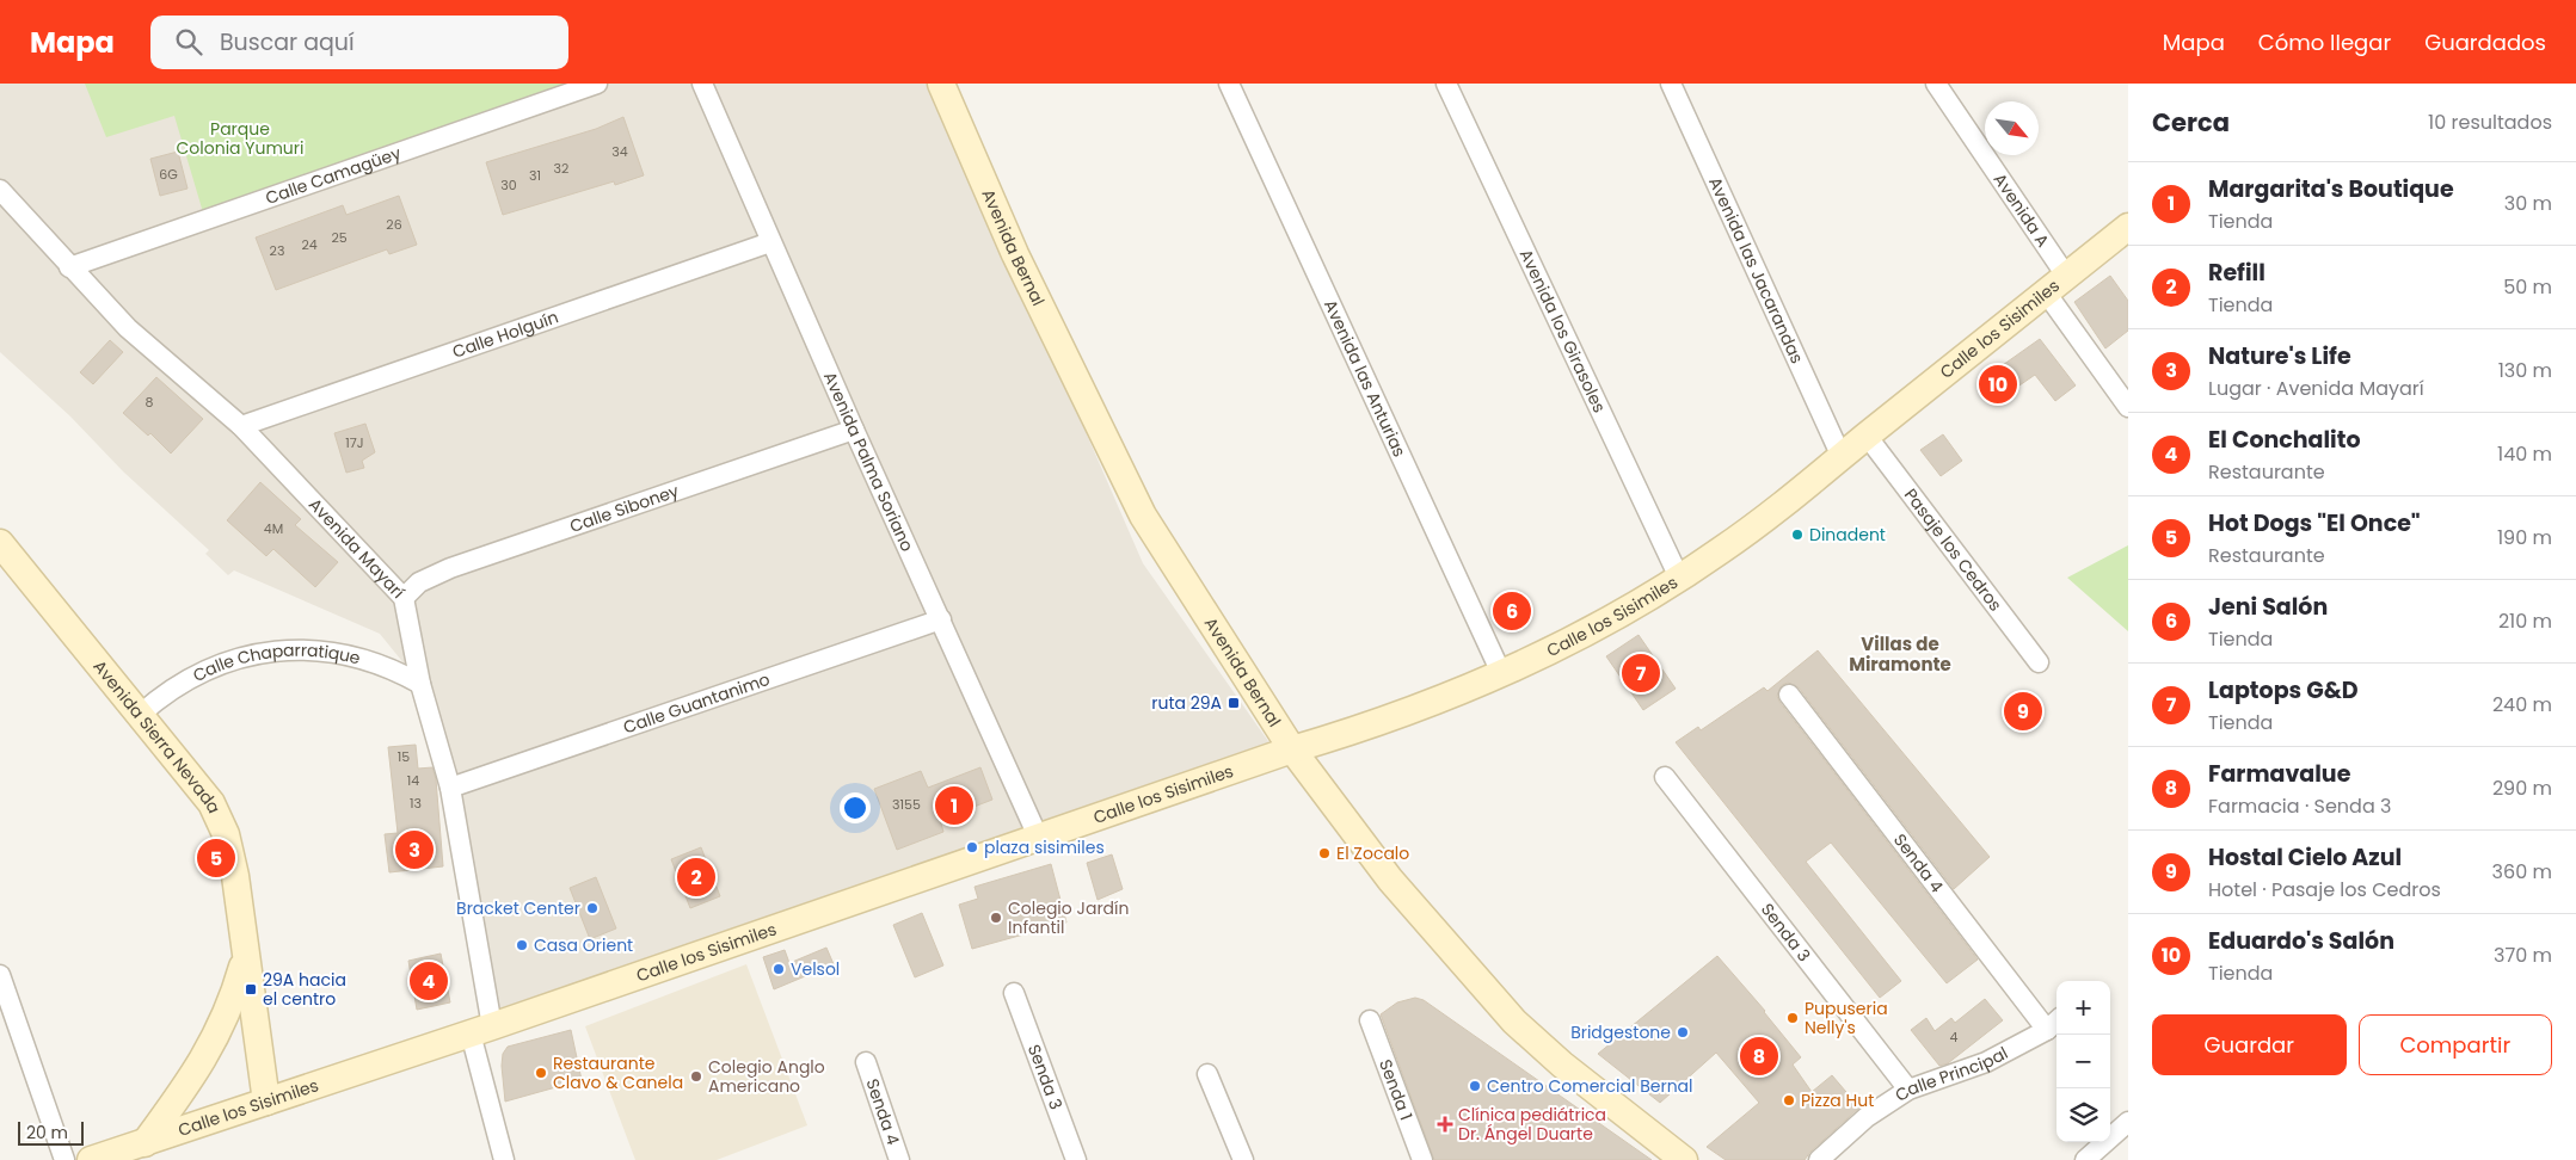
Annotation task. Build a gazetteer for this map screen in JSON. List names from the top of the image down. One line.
{"streets":{"main road":["Avenida Bernal","Calle los Sisimiles","Avenida Sierra Nevada"],"street":["Calle Camagüey","Avenida A","Avenida las Jacarandas","Avenida los Girasoles","Calle Holguín","Avenida las Anturias","Avenida Palma Soriano","Calle Siboney","Avenida Mayarí","Pasaje los Cedros","Calle Chaparratique","Calle Guantanimo","Senda 4","Senda 3","Calle Principal","Senda 1"]},"crossings":[["Calle Camagüey","Avenida Mayarí"],["Avenida A","Calle los Sisimiles"],["Avenida Bernal","Calle los Sisimiles"],["Avenida las Jacarandas","Calle los Sisimiles"],["Calle los Sisimiles","Avenida los Girasoles"],["Calle los Sisimiles","Avenida las Anturias"],["Calle los Sisimiles","Avenida Palma Soriano"],["Calle los Sisimiles","Avenida Mayarí"],["Calle los Sisimiles","Pasaje los Cedros"],["Calle los Sisimiles","Avenida Sierra Nevada"],["Calle Holguín","Avenida Palma Soriano"],["Calle Holguín","Avenida Mayarí"],["Avenida Palma Soriano","Calle Siboney"],["Avenida Palma Soriano","Calle Guantanimo"],["Calle Siboney","Avenida Mayarí"],["Avenida Mayarí","Calle Chaparratique"],["Avenida Mayarí","Calle Guantanimo"],["Calle Chaparratique","Avenida Sierra Nevada"],["Senda 4","Calle Principal"],["Senda 3","Calle Principal"]],"districts":["Villas de Miramonte"],"parks":["Parque Colonia Yumuri"],"places":{"other":["Dinadent","plaza sisimiles","El Zocalo","Bracket Center","Colegio Jardín Infantil","Casa Orient","Velsol","Pupuseria Nelly's","Bridgestone","Restaurante Clavo & Canela","Colegio Anglo Americano","Centro Comercial Bernal","Pizza Hut"],"transit":["ruta 29A","29A hacia el centro"],"health":["Clínica pediátrica Dr. Ángel Duarte"]},"house_numbers":["34","32","6G","31","30","26","25","24","23","8","17J","4M","15","14","13","3155","4"],"scale_bar":"20 m","north":"bottom right","page":{"header":"Mapa","search":"Buscar aquí","nav":["Mapa","Cómo llegar","Guardados"],"heading":["Cerca","10 resultados"],"list":[{"mark":"1","name":"Margarita's Boutique","note":"Tienda","value":"30 m"},{"mark":"2","name":"Refill","note":"Tienda","value":"50 m"},{"mark":"3","name":"Nature's Life","note":"Lugar · Avenida Mayarí","value":"130 m"},{"mark":"4","name":"El Conchalito","note":"Restaurante","value":"140 m"},{"mark":"5","name":"Hot Dogs \"El Once\"","note":"Restaurante","value":"190 m"},{"mark":"6","name":"Jeni Salón","note":"Tienda","value":"210 m"},{"mark":"7","name":"Laptops G&D","note":"Tienda","value":"240 m"},{"mark":"8","name":"Farmavalue","note":"Farmacia · Senda 3","value":"290 m"},{"mark":"9","name":"Hostal Cielo Azul","note":"Hotel · Pasaje los Cedros","value":"360 m"},{"mark":"10","name":"Eduardo's Salón","note":"Tienda","value":"370 m"}],"pins":["10","6","7","9","1","3","5","2","4","8"],"map_buttons":["+","−"],"buttons":["Guardar","Compartir"],"scale":"20 m"}}
